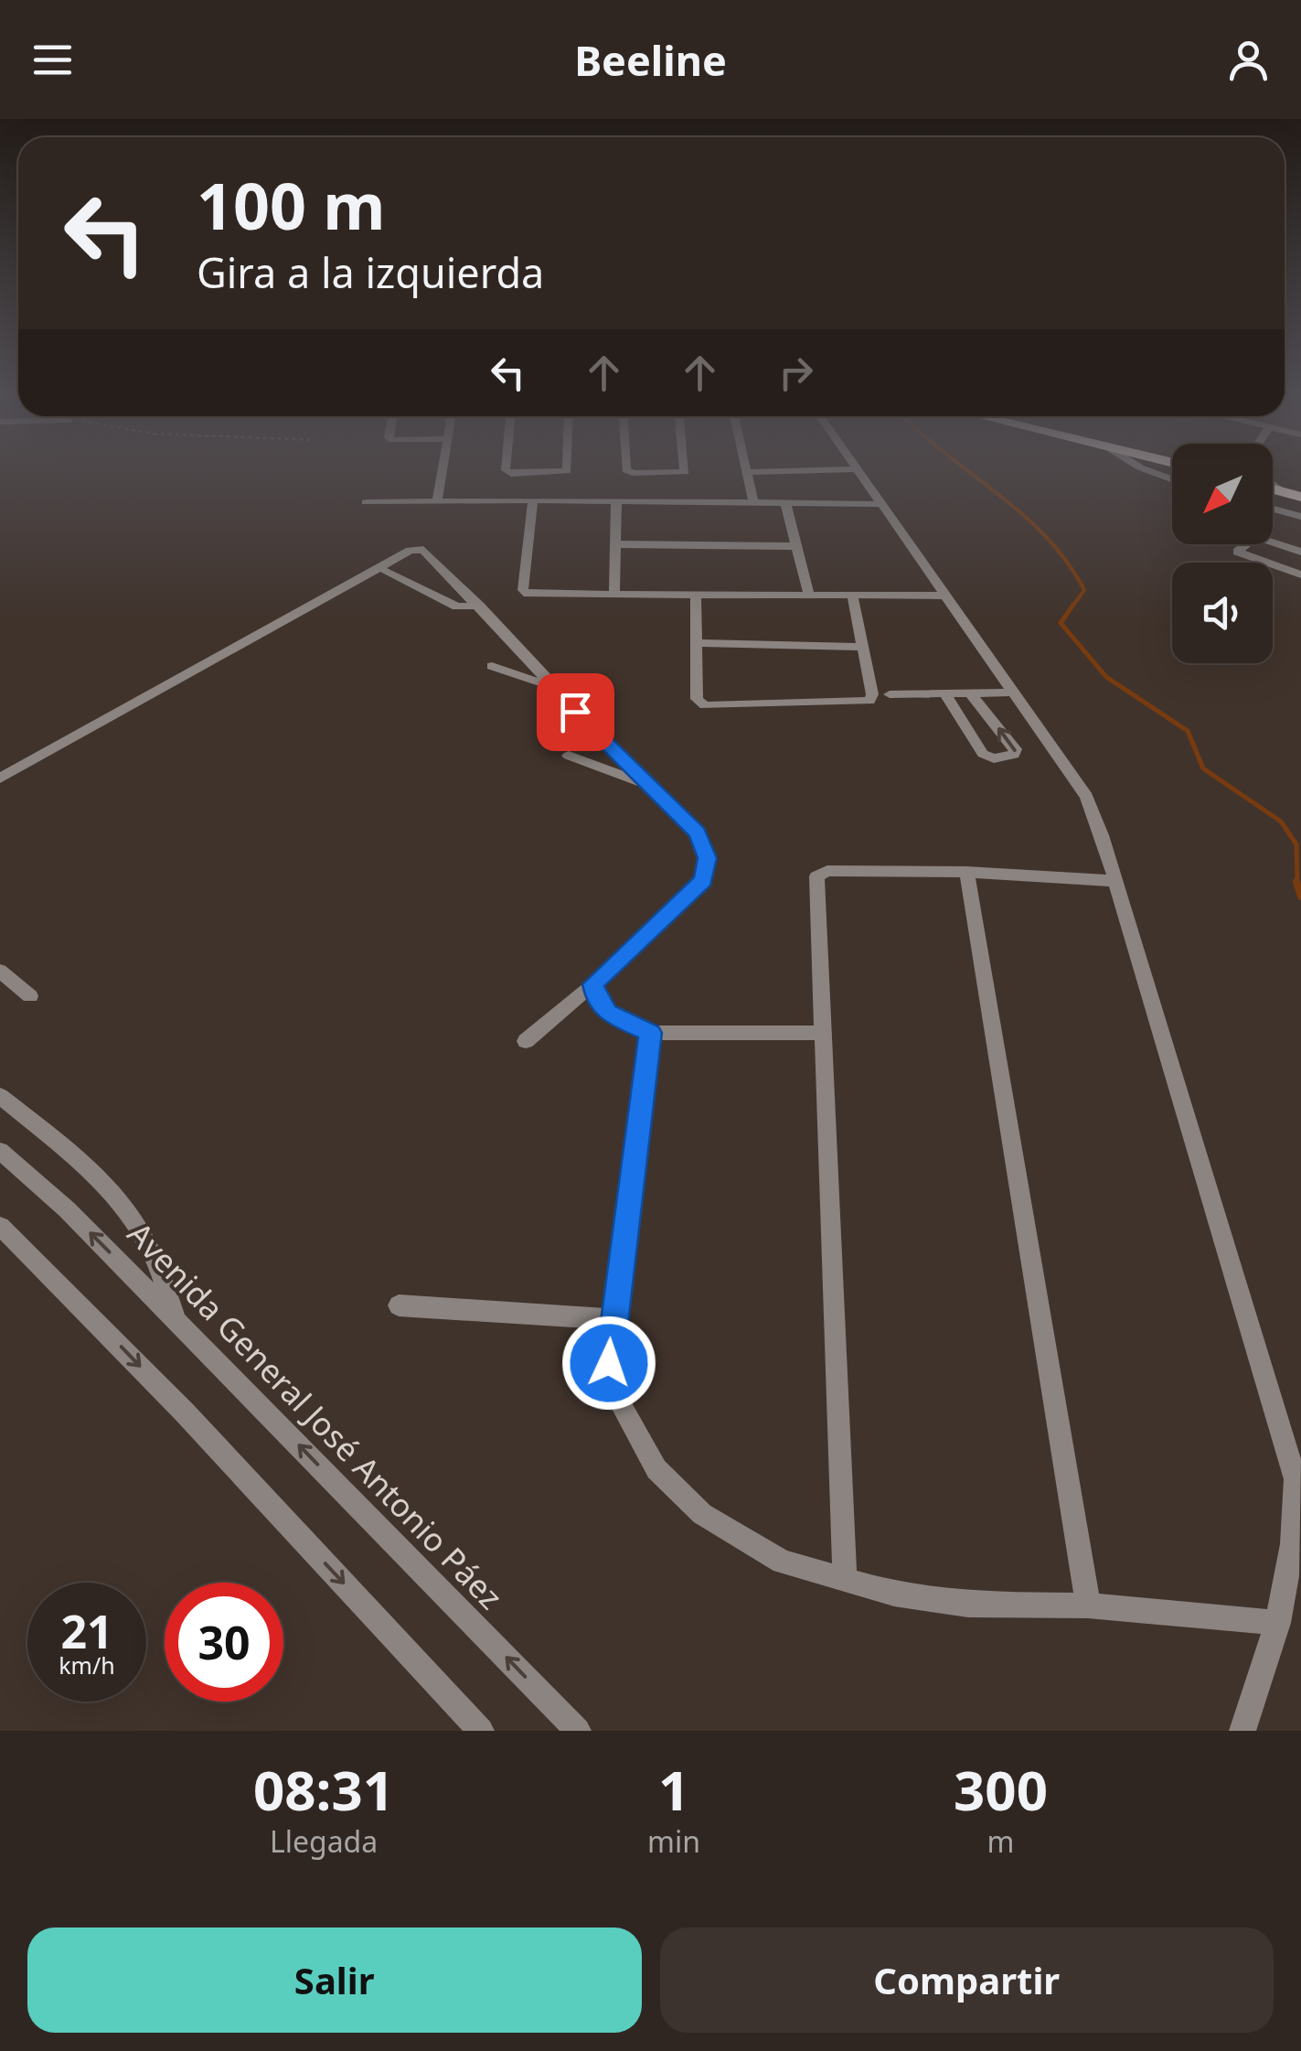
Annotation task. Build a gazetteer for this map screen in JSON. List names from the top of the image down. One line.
{"streets":{"street":["Avenida General José Antonio Páez"]},"north":"bottom left","page":{"header":"Beeline","turn":["100 m","Gira a la izquierda"],"speed":"21 km/h","limit":"30","eta":["08:31","Llegada","1","min","300","m"],"buttons":["Salir","Compartir"]}}
